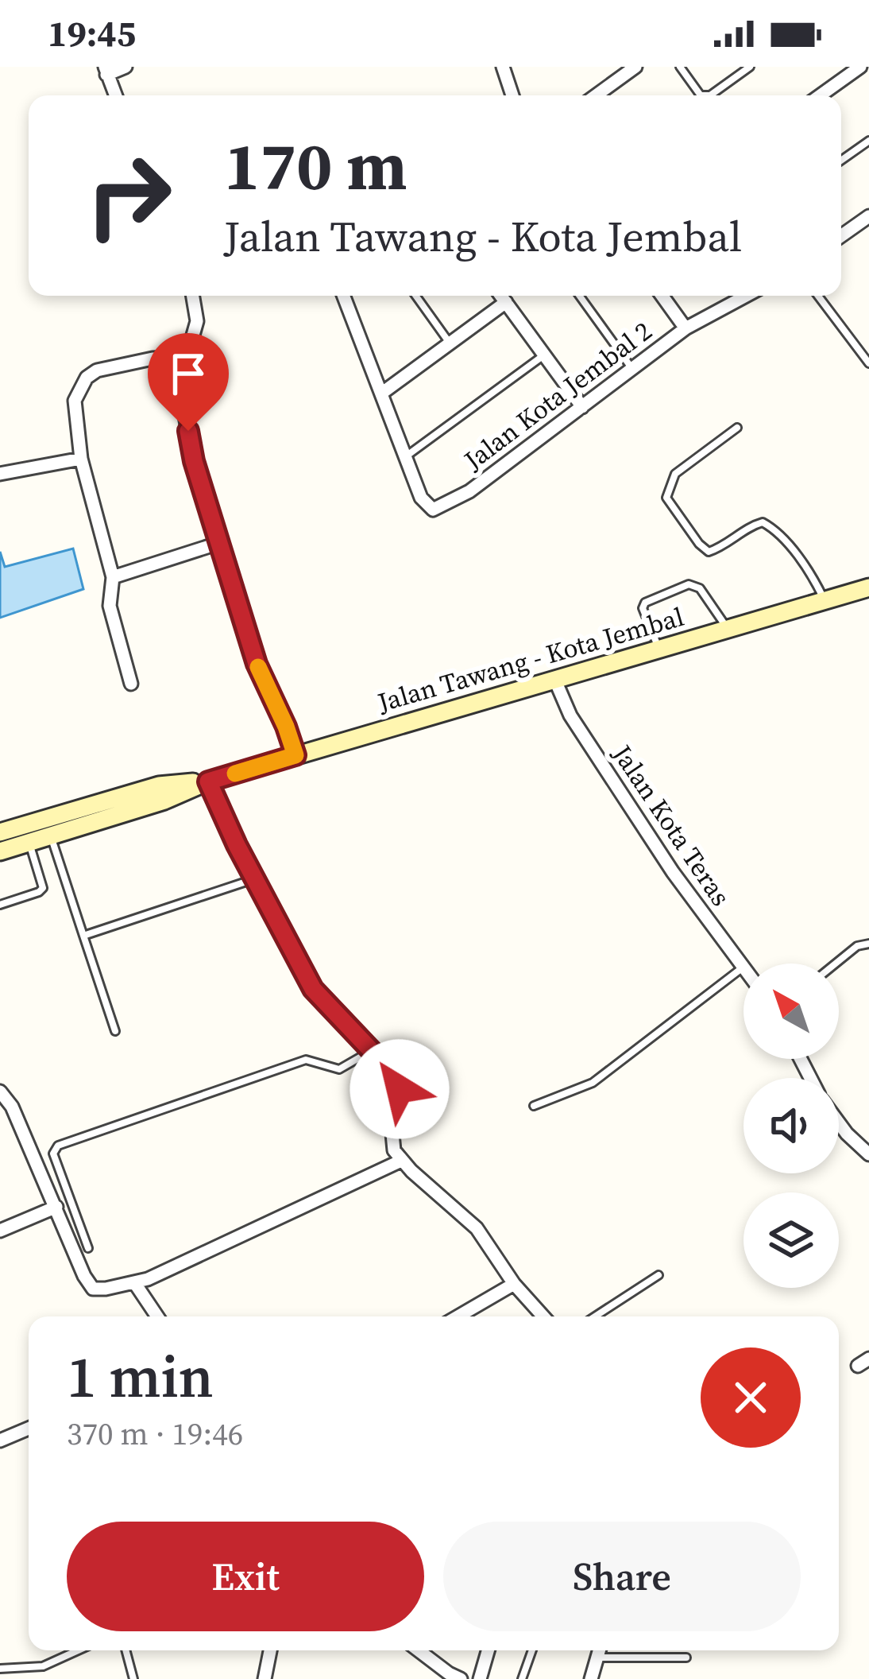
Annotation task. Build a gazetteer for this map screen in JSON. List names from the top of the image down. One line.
{"streets":{"main road":["Jalan Tawang - Kota Jembal"],"street":["Jalan Kota Jembal 2","Jalan Kota Teras"]},"crossings":[["Jalan Tawang - Kota Jembal","Jalan Kota Teras"]],"north":"top left","page":{"status":"19:45","turn":["170 m","Jalan Tawang - Kota Jembal"],"heading":["1 min","370 m · 19:46"],"buttons":["Exit","Share"]}}
